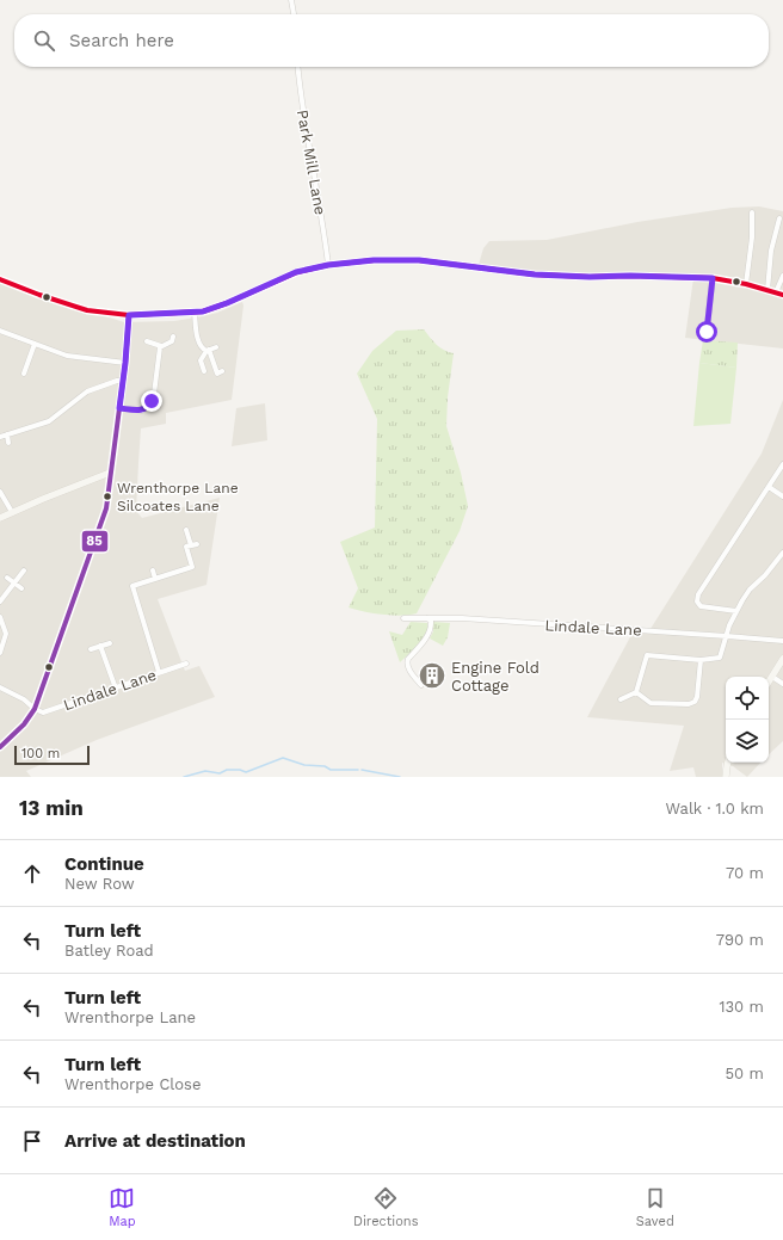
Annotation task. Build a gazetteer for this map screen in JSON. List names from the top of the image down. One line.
{"streets":{"street":["Park Mill Lane","Lindale Lane"]},"places":{"other":["Wrenthorpe Lane Silcoates Lane"],"building":["Engine Fold Cottage"]},"lines":["transit line 85"],"scale_bar":"100 m","page":{"search":"Search here","scale":"100 m","heading":["13 min","Walk · 1.0 km"],"list":[["Continue","New Row","70 m"],["Turn left","Batley Road","790 m"],["Turn left","Wrenthorpe Lane","130 m"],["Turn left","Wrenthorpe Close","50 m"],"Arrive at destination"],"nav":["Map","Directions","Saved"]}}
